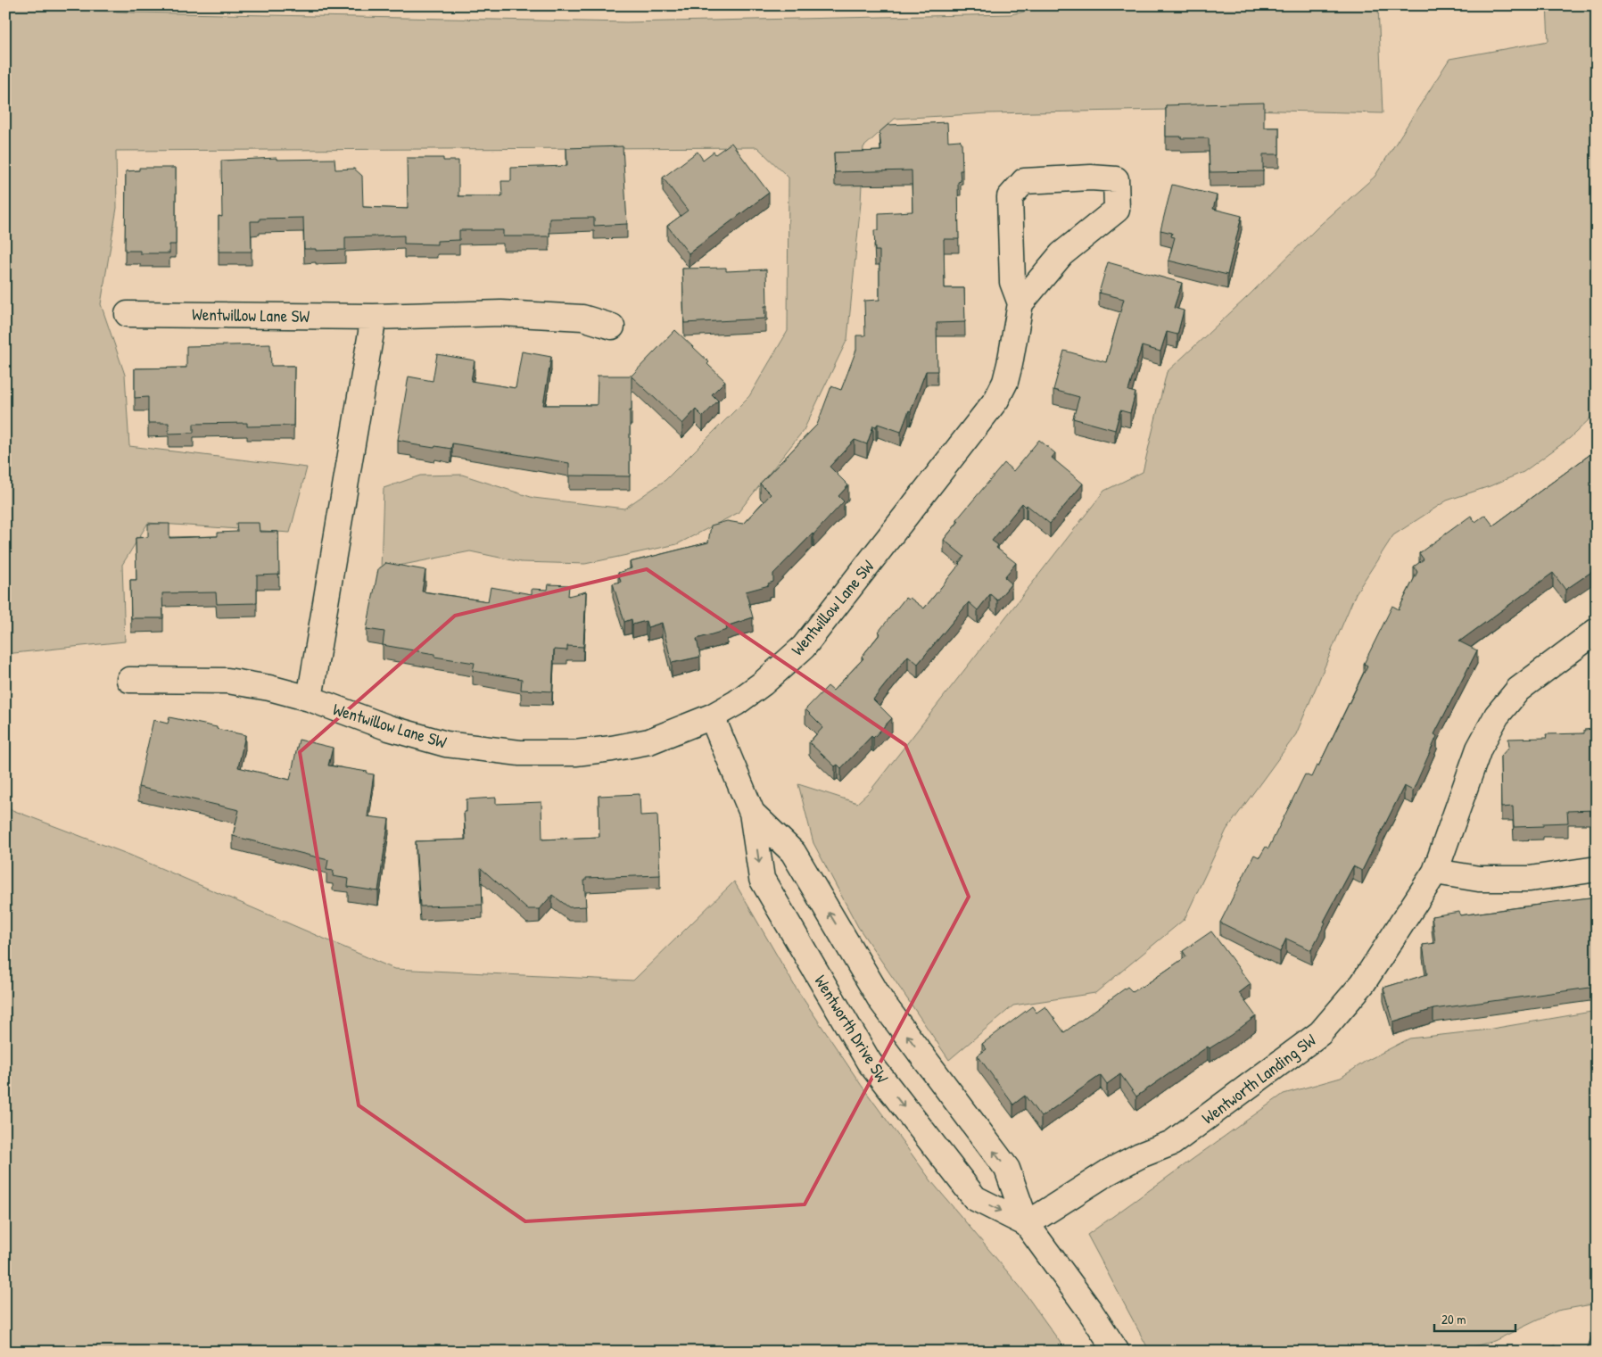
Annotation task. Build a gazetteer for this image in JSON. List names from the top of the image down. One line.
{"streets":{"street":["Wentwillow Lane SW","Wentworth Drive SW","Wentworth Landing SW"]},"crossings":[["Wentwillow Lane SW","Wentworth Drive SW"],["Wentworth Drive SW","Wentworth Landing SW"]],"scale_bar":"20 m"}
